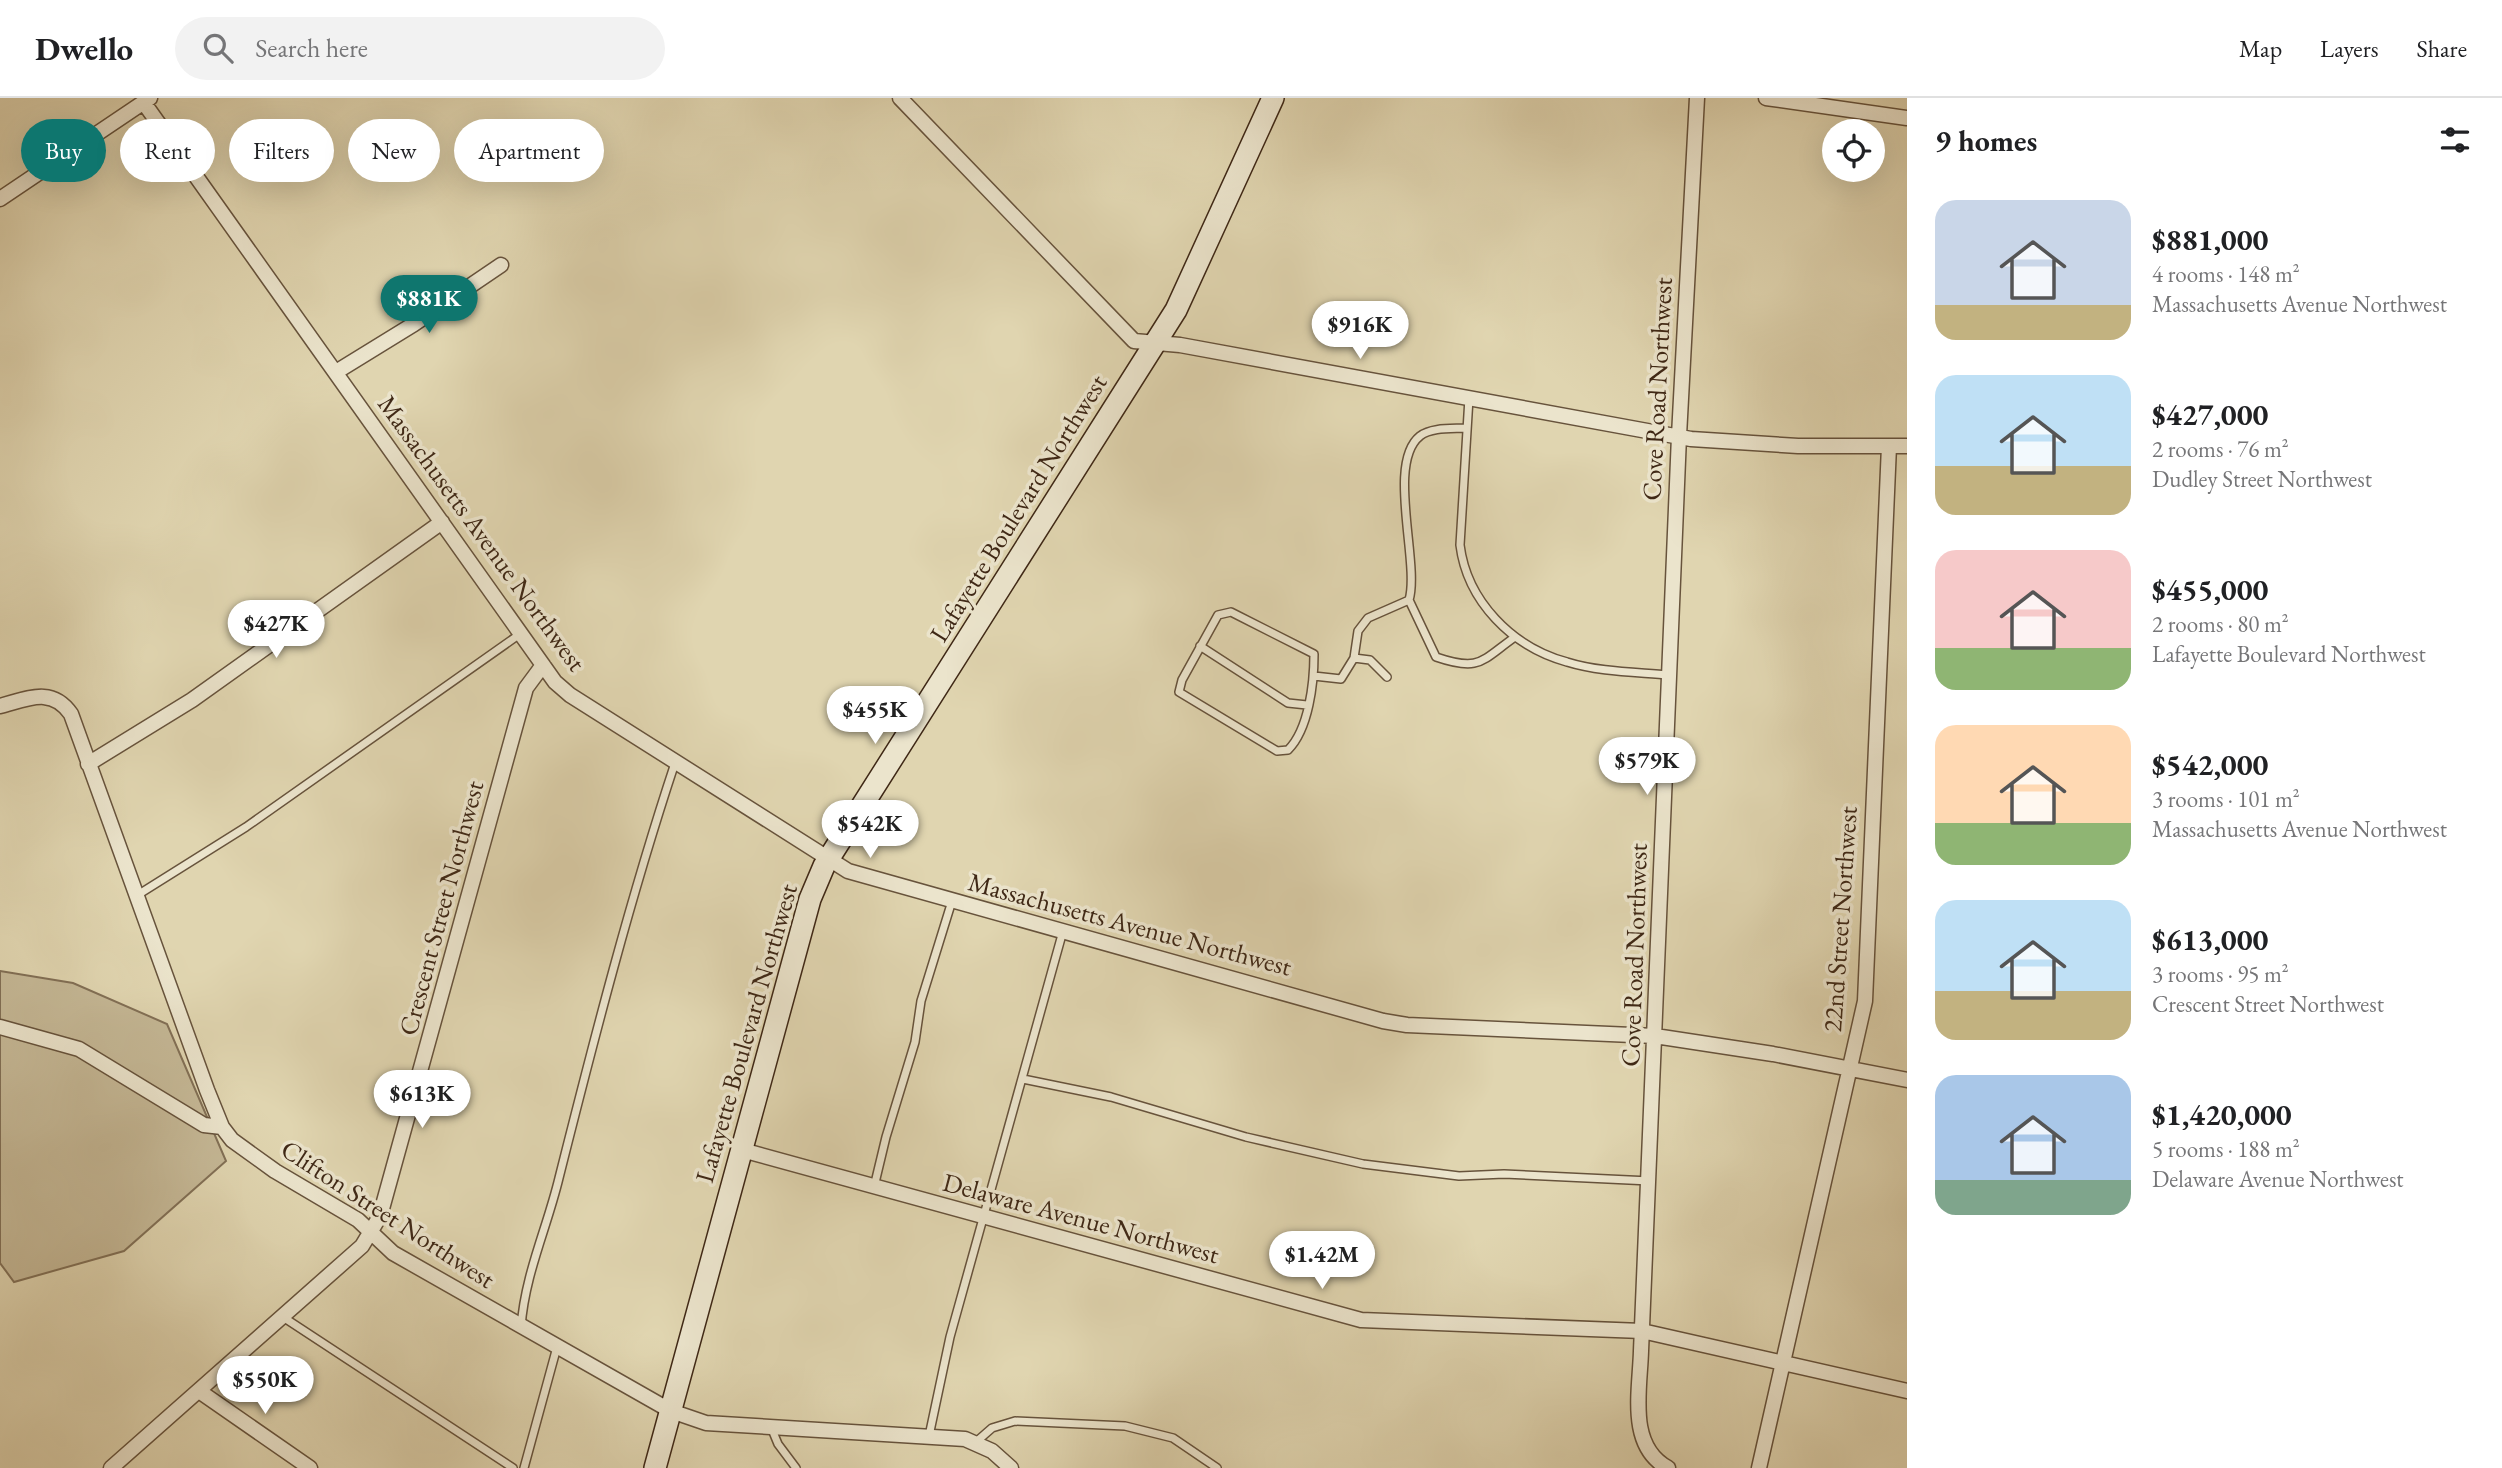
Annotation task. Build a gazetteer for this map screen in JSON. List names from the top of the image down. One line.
{"streets":{"main road":["Lafayette Boulevard Northwest"],"street":["Cove Road Northwest","Massachusetts Avenue Northwest","Crescent Street Northwest","22nd Street Northwest","Clifton Street Northwest","Delaware Avenue Northwest"]},"crossings":[["Cove Road Northwest","Massachusetts Avenue Northwest"],["Cove Road Northwest","Delaware Avenue Northwest"],["Lafayette Boulevard Northwest","Massachusetts Avenue Northwest"],["Lafayette Boulevard Northwest","Clifton Street Northwest"],["Lafayette Boulevard Northwest","Delaware Avenue Northwest"],["Massachusetts Avenue Northwest","Crescent Street Northwest"],["Massachusetts Avenue Northwest","22nd Street Northwest"],["Crescent Street Northwest","Clifton Street Northwest"],["22nd Street Northwest","Delaware Avenue Northwest"]],"page":{"header":"Dwello","search":"Search here","nav":["Map","Layers","Share"],"heading":"9 homes","chip":["Buy","Rent","Filters","New","Apartment"],"list":[{"name":"$881,000","note":"4 rooms · 148 m² · Massachusetts Avenue Northwest"},{"name":"$427,000","note":"2 rooms · 76 m² · Dudley Street Northwest"},{"name":"$455,000","note":"2 rooms · 80 m² · Lafayette Boulevard Northwest"},{"name":"$542,000","note":"3 rooms · 101 m² · Massachusetts Avenue Northwest"},{"name":"$613,000","note":"3 rooms · 95 m² · Crescent Street Northwest"},{"name":"$1,420,000","note":"5 rooms · 188 m² · Delaware Avenue Northwest"}],"price":["$881K","$916K","$427K","$455K","$579K","$542K","$613K","$1.42M","$550K"]}}
